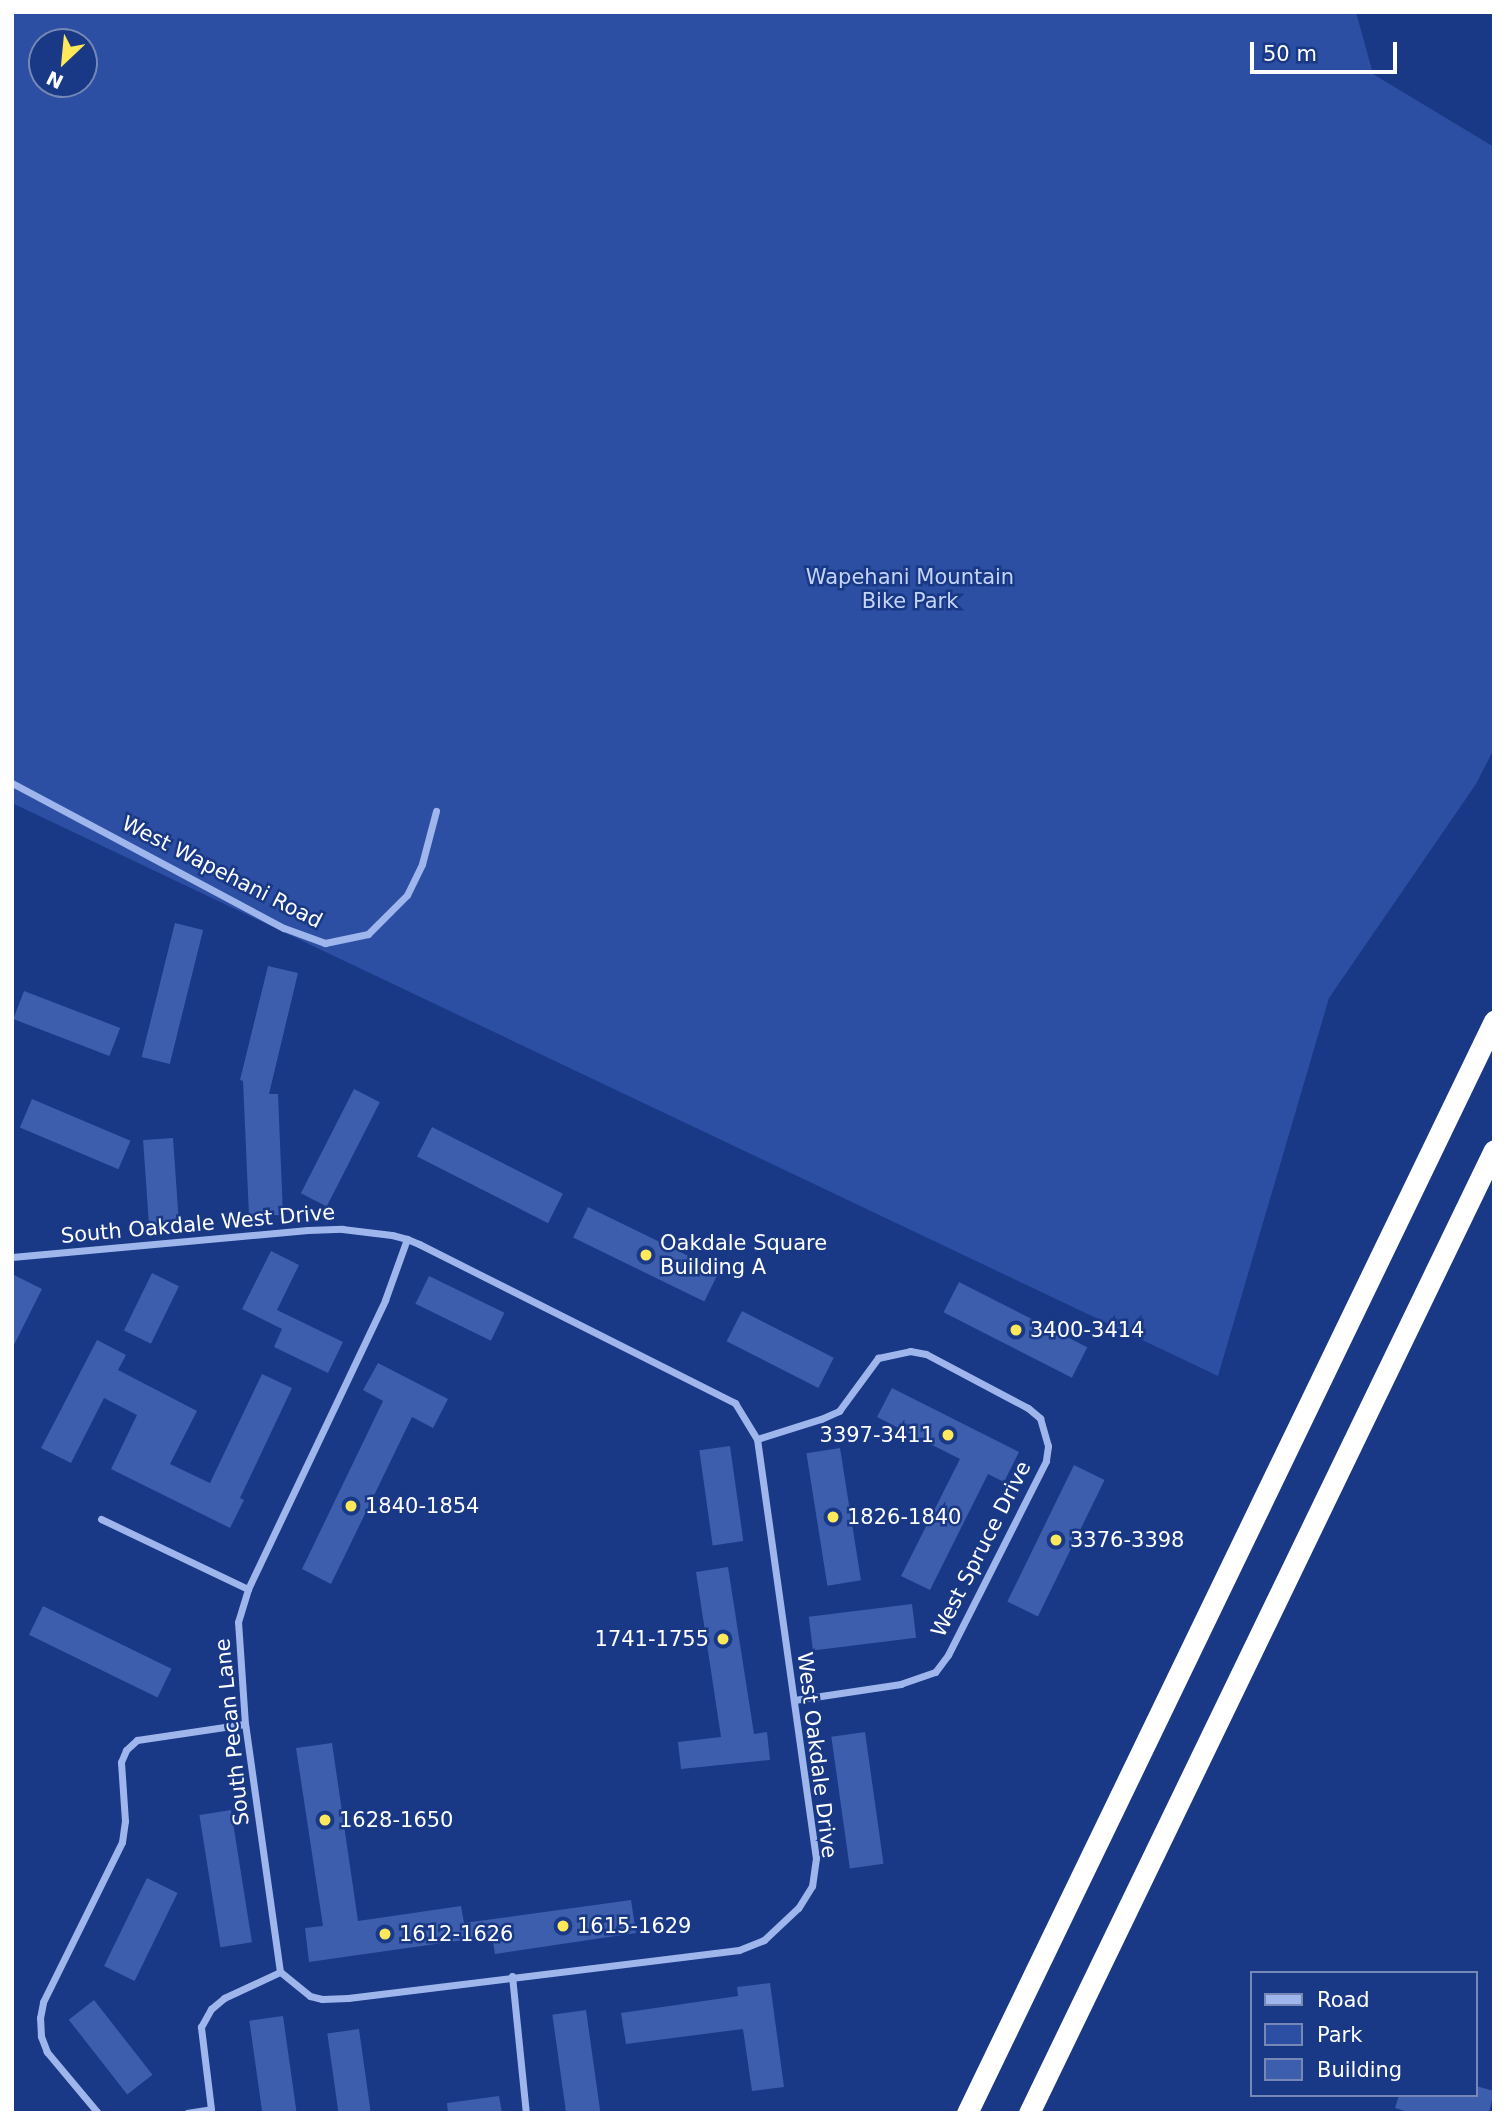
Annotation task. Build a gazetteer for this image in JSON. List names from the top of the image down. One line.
{"streets":{"street":["West Wapehani Road","South Oakdale West Drive","West Spruce Drive","South Pecan Lane","West Oakdale Drive"]},"crossings":[["South Oakdale West Drive","South Pecan Lane"],["South Oakdale West Drive","West Oakdale Drive"],["West Spruce Drive","West Oakdale Drive"]],"parks":["Wapehani Mountain Bike Park"],"places":["Oakdale Square Building A","3400-3414","3397-3411","1840-1854","1826-1840","3376-3398","1741-1755","1628-1650","1615-1629","1612-1626"],"legend":["Road","Park","Building"],"scale_bar":"50 m","north":"bottom left"}
